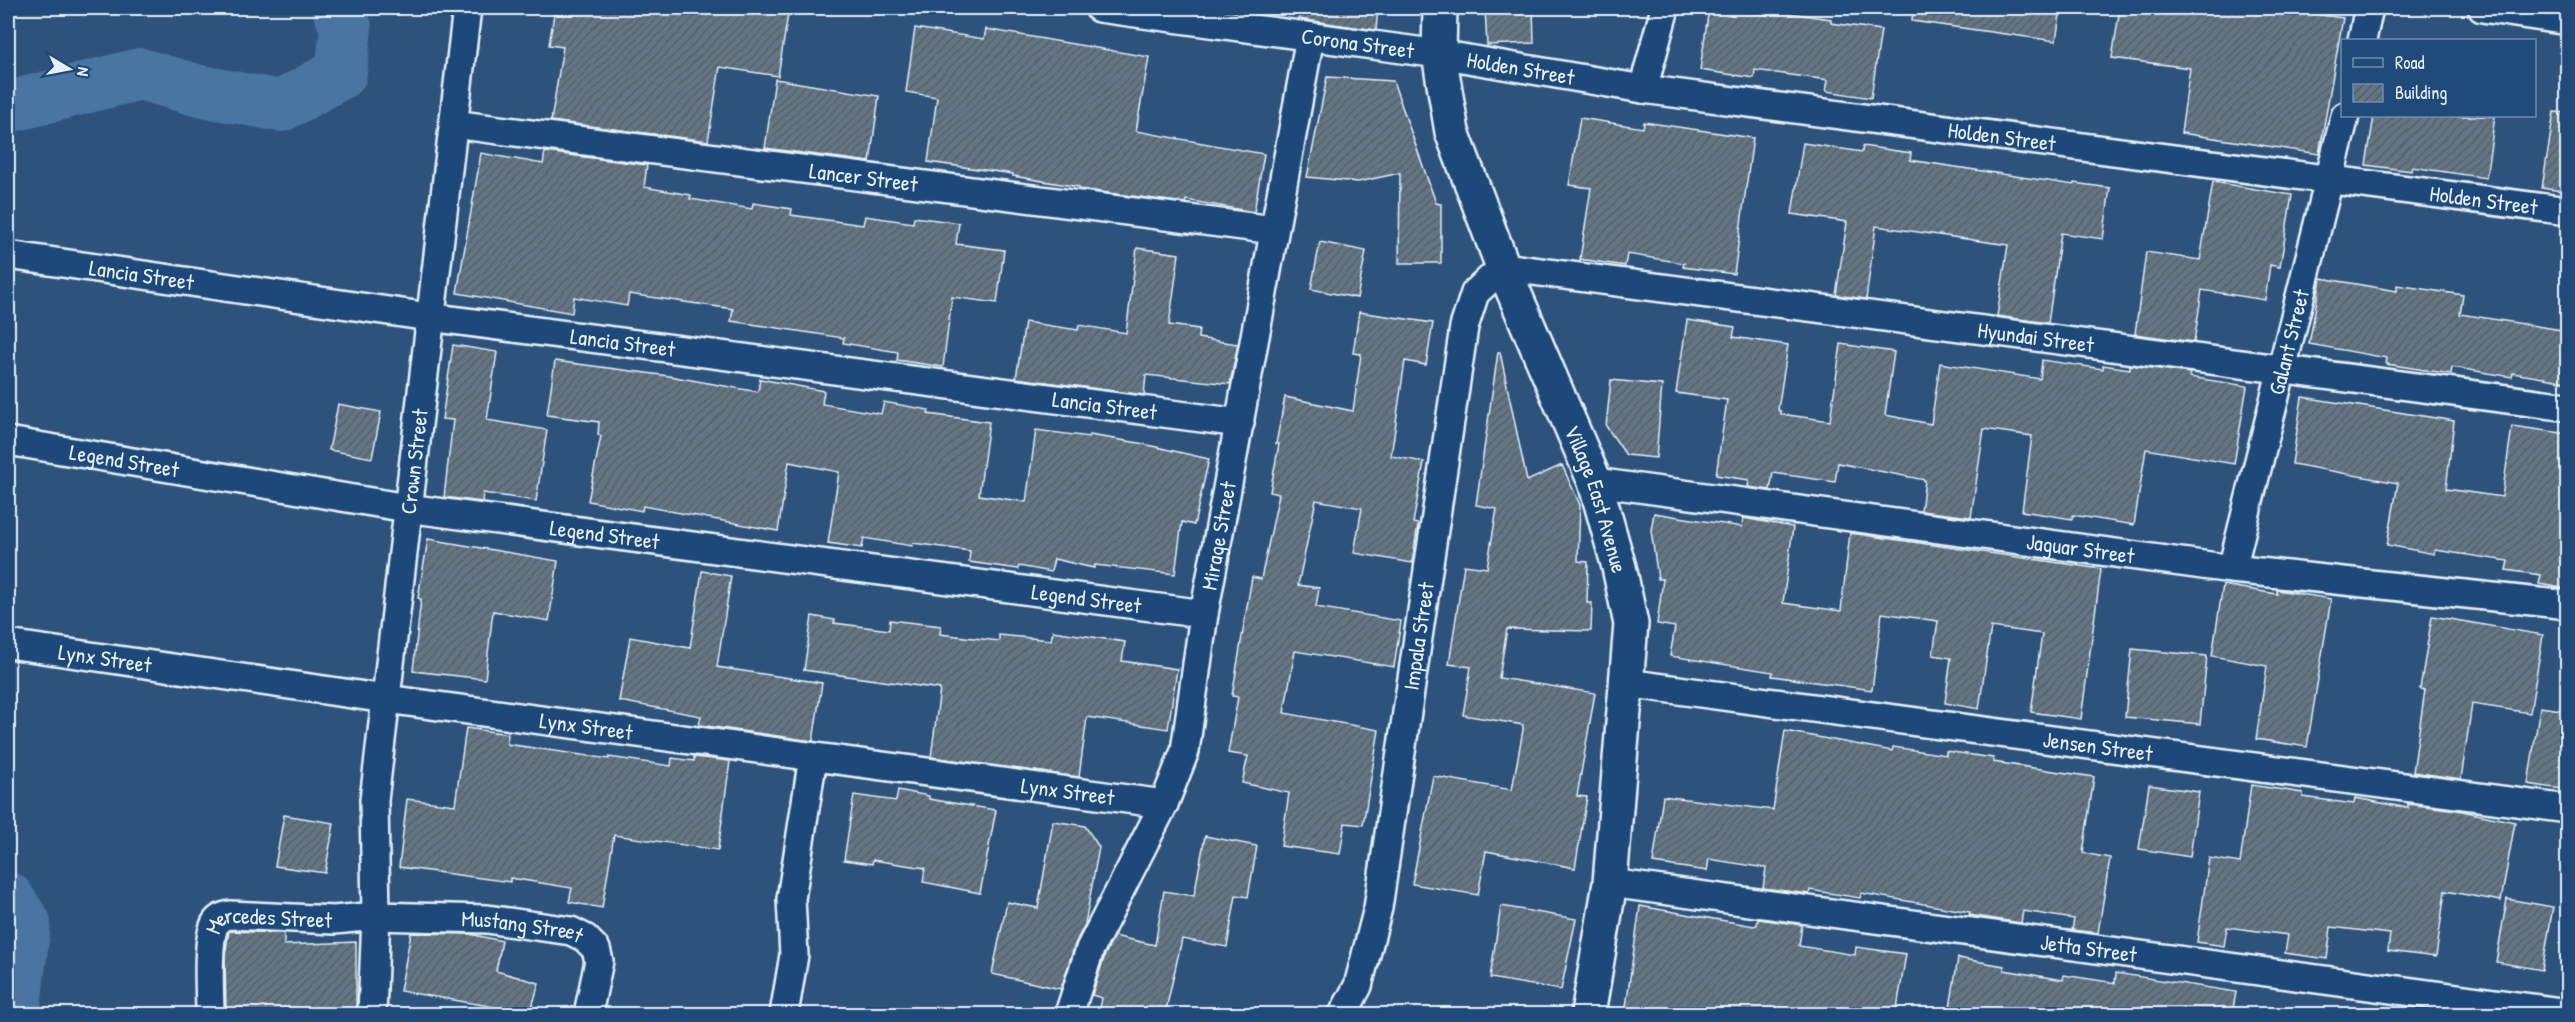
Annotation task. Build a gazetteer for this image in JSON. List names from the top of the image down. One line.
{"streets":{"street":["Corona Street","Holden Street","Lancer Street","Lancia Street","Hyundai Street","Galant Street","Legend Street","Crown Street","Village East Avenue","Mirage Street","Jaguar Street","Impala Street","Lynx Street","Jensen Street","Mustang Street","Mercedes Street","Jetta Street"]},"crossings":[["Corona Street","Holden Street"],["Corona Street","Village East Avenue"],["Corona Street","Mirage Street"],["Holden Street","Galant Street"],["Holden Street","Village East Avenue"],["Lancer Street","Crown Street"],["Lancer Street","Mirage Street"],["Lancia Street","Crown Street"],["Lancia Street","Mirage Street"],["Hyundai Street","Galant Street"],["Hyundai Street","Village East Avenue"],["Hyundai Street","Impala Street"],["Galant Street","Jaguar Street"],["Legend Street","Crown Street"],["Legend Street","Mirage Street"],["Crown Street","Lynx Street"],["Crown Street","Mustang Street"],["Crown Street","Mercedes Street"],["Village East Avenue","Jaguar Street"],["Village East Avenue","Impala Street"],["Village East Avenue","Jensen Street"],["Village East Avenue","Jetta Street"],["Mirage Street","Lynx Street"],["Mustang Street","Mercedes Street"]],"legend":["Road","Building"],"north":"right"}
